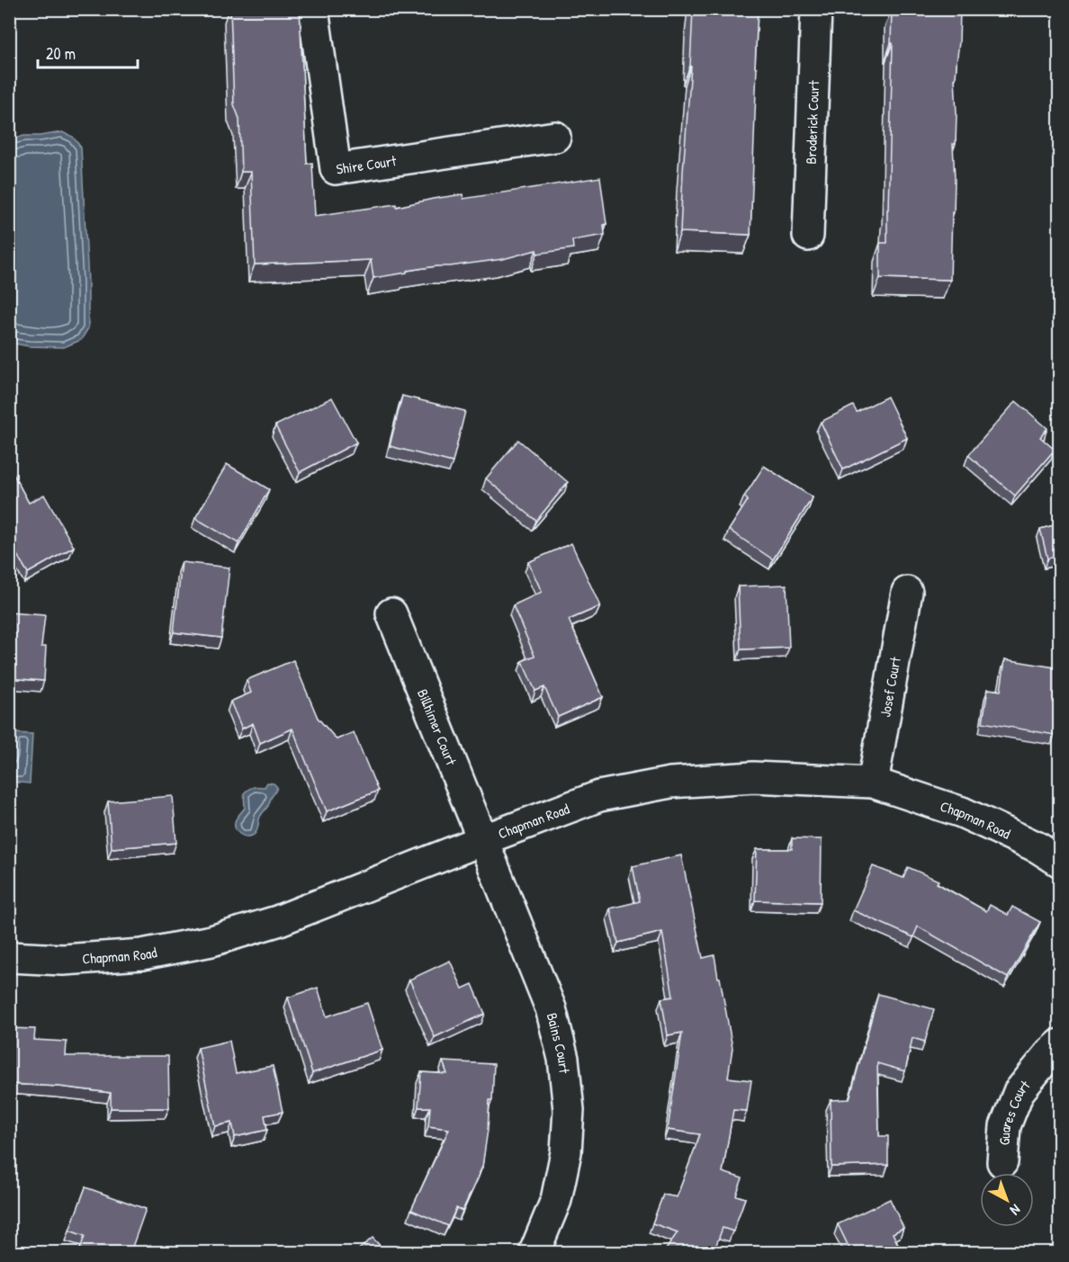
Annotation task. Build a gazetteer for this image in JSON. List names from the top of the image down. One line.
{"streets":{"street":["Broderick Court","Shire Court","Josef Court","Billhimer Court","Chapman Road","Bains Court","Guares Court"]},"crossings":[["Josef Court","Chapman Road"],["Billhimer Court","Chapman Road"],["Billhimer Court","Bains Court"],["Chapman Road","Bains Court"]],"scale_bar":"20 m","north":"bottom right"}
